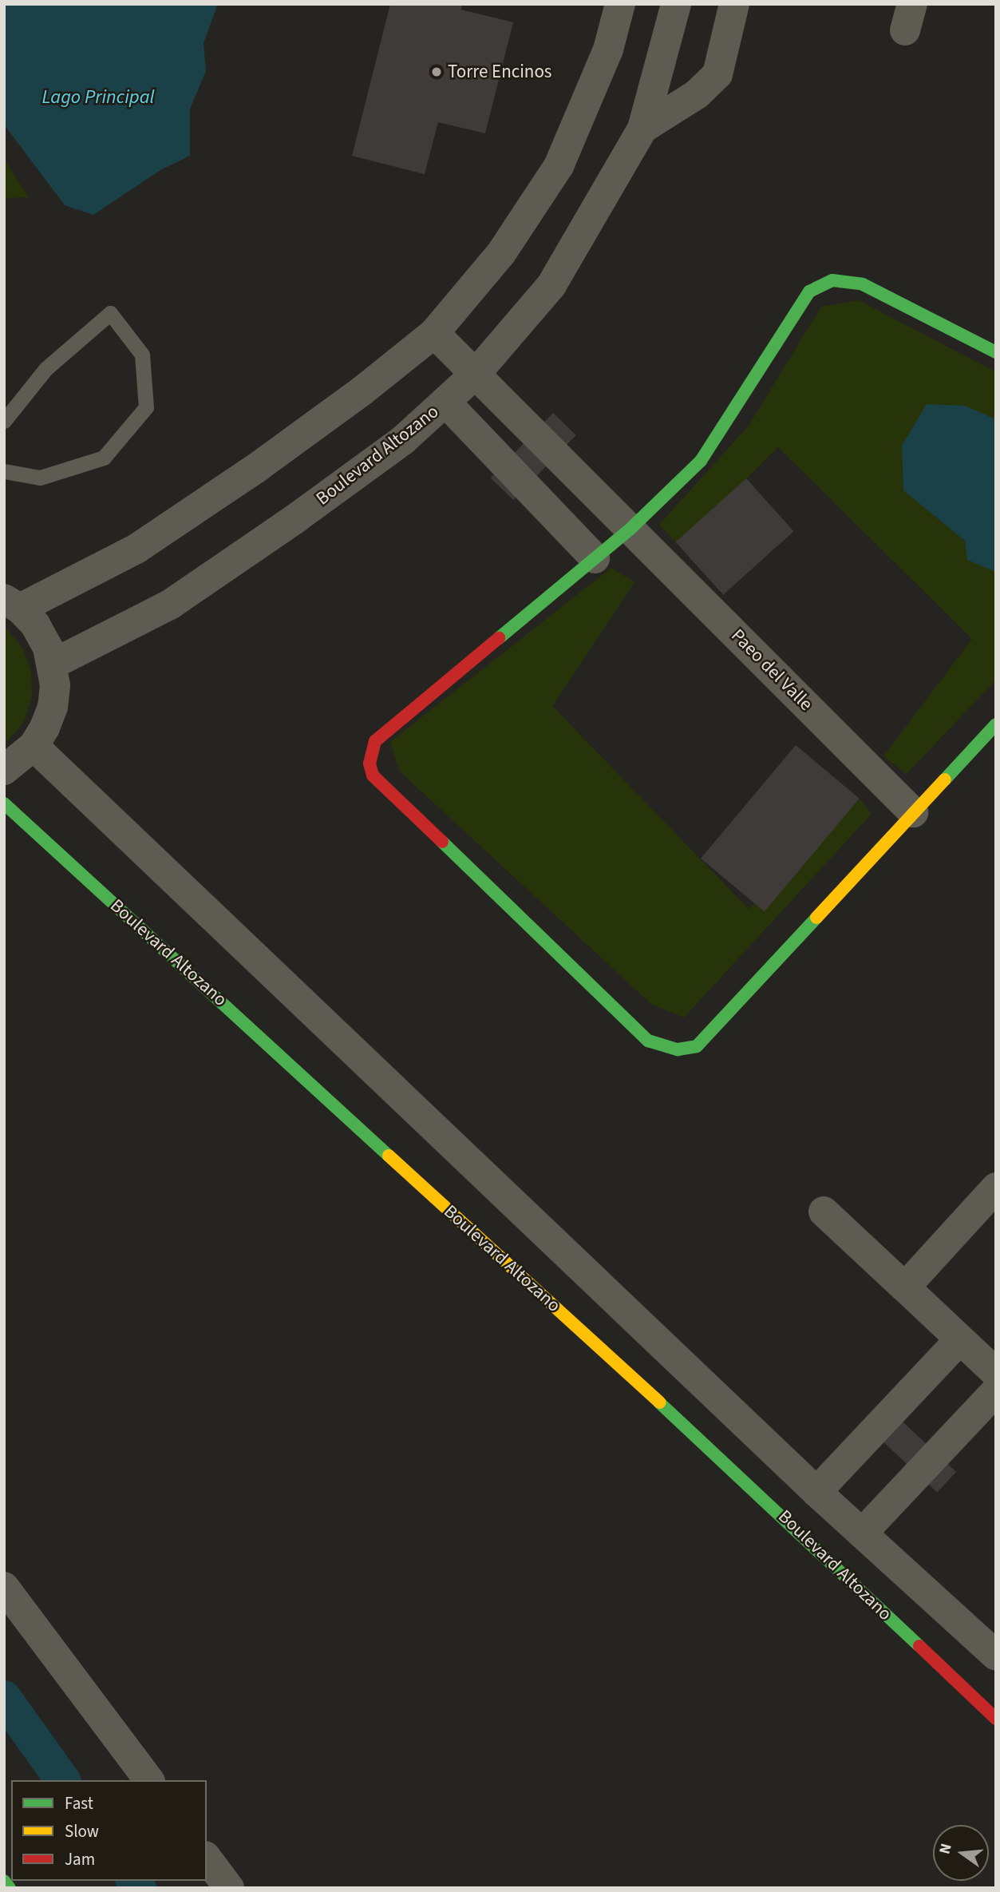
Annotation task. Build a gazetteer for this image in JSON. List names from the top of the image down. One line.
{"streets":{"main road":["Boulevard Altozano"],"street":["Paeo del Valle"]},"crossings":[["Boulevard Altozano","Paeo del Valle"]],"water":["Lago Principal"],"places":["Torre Encinos"],"legend":["Fast","Slow","Jam"],"north":"left"}
